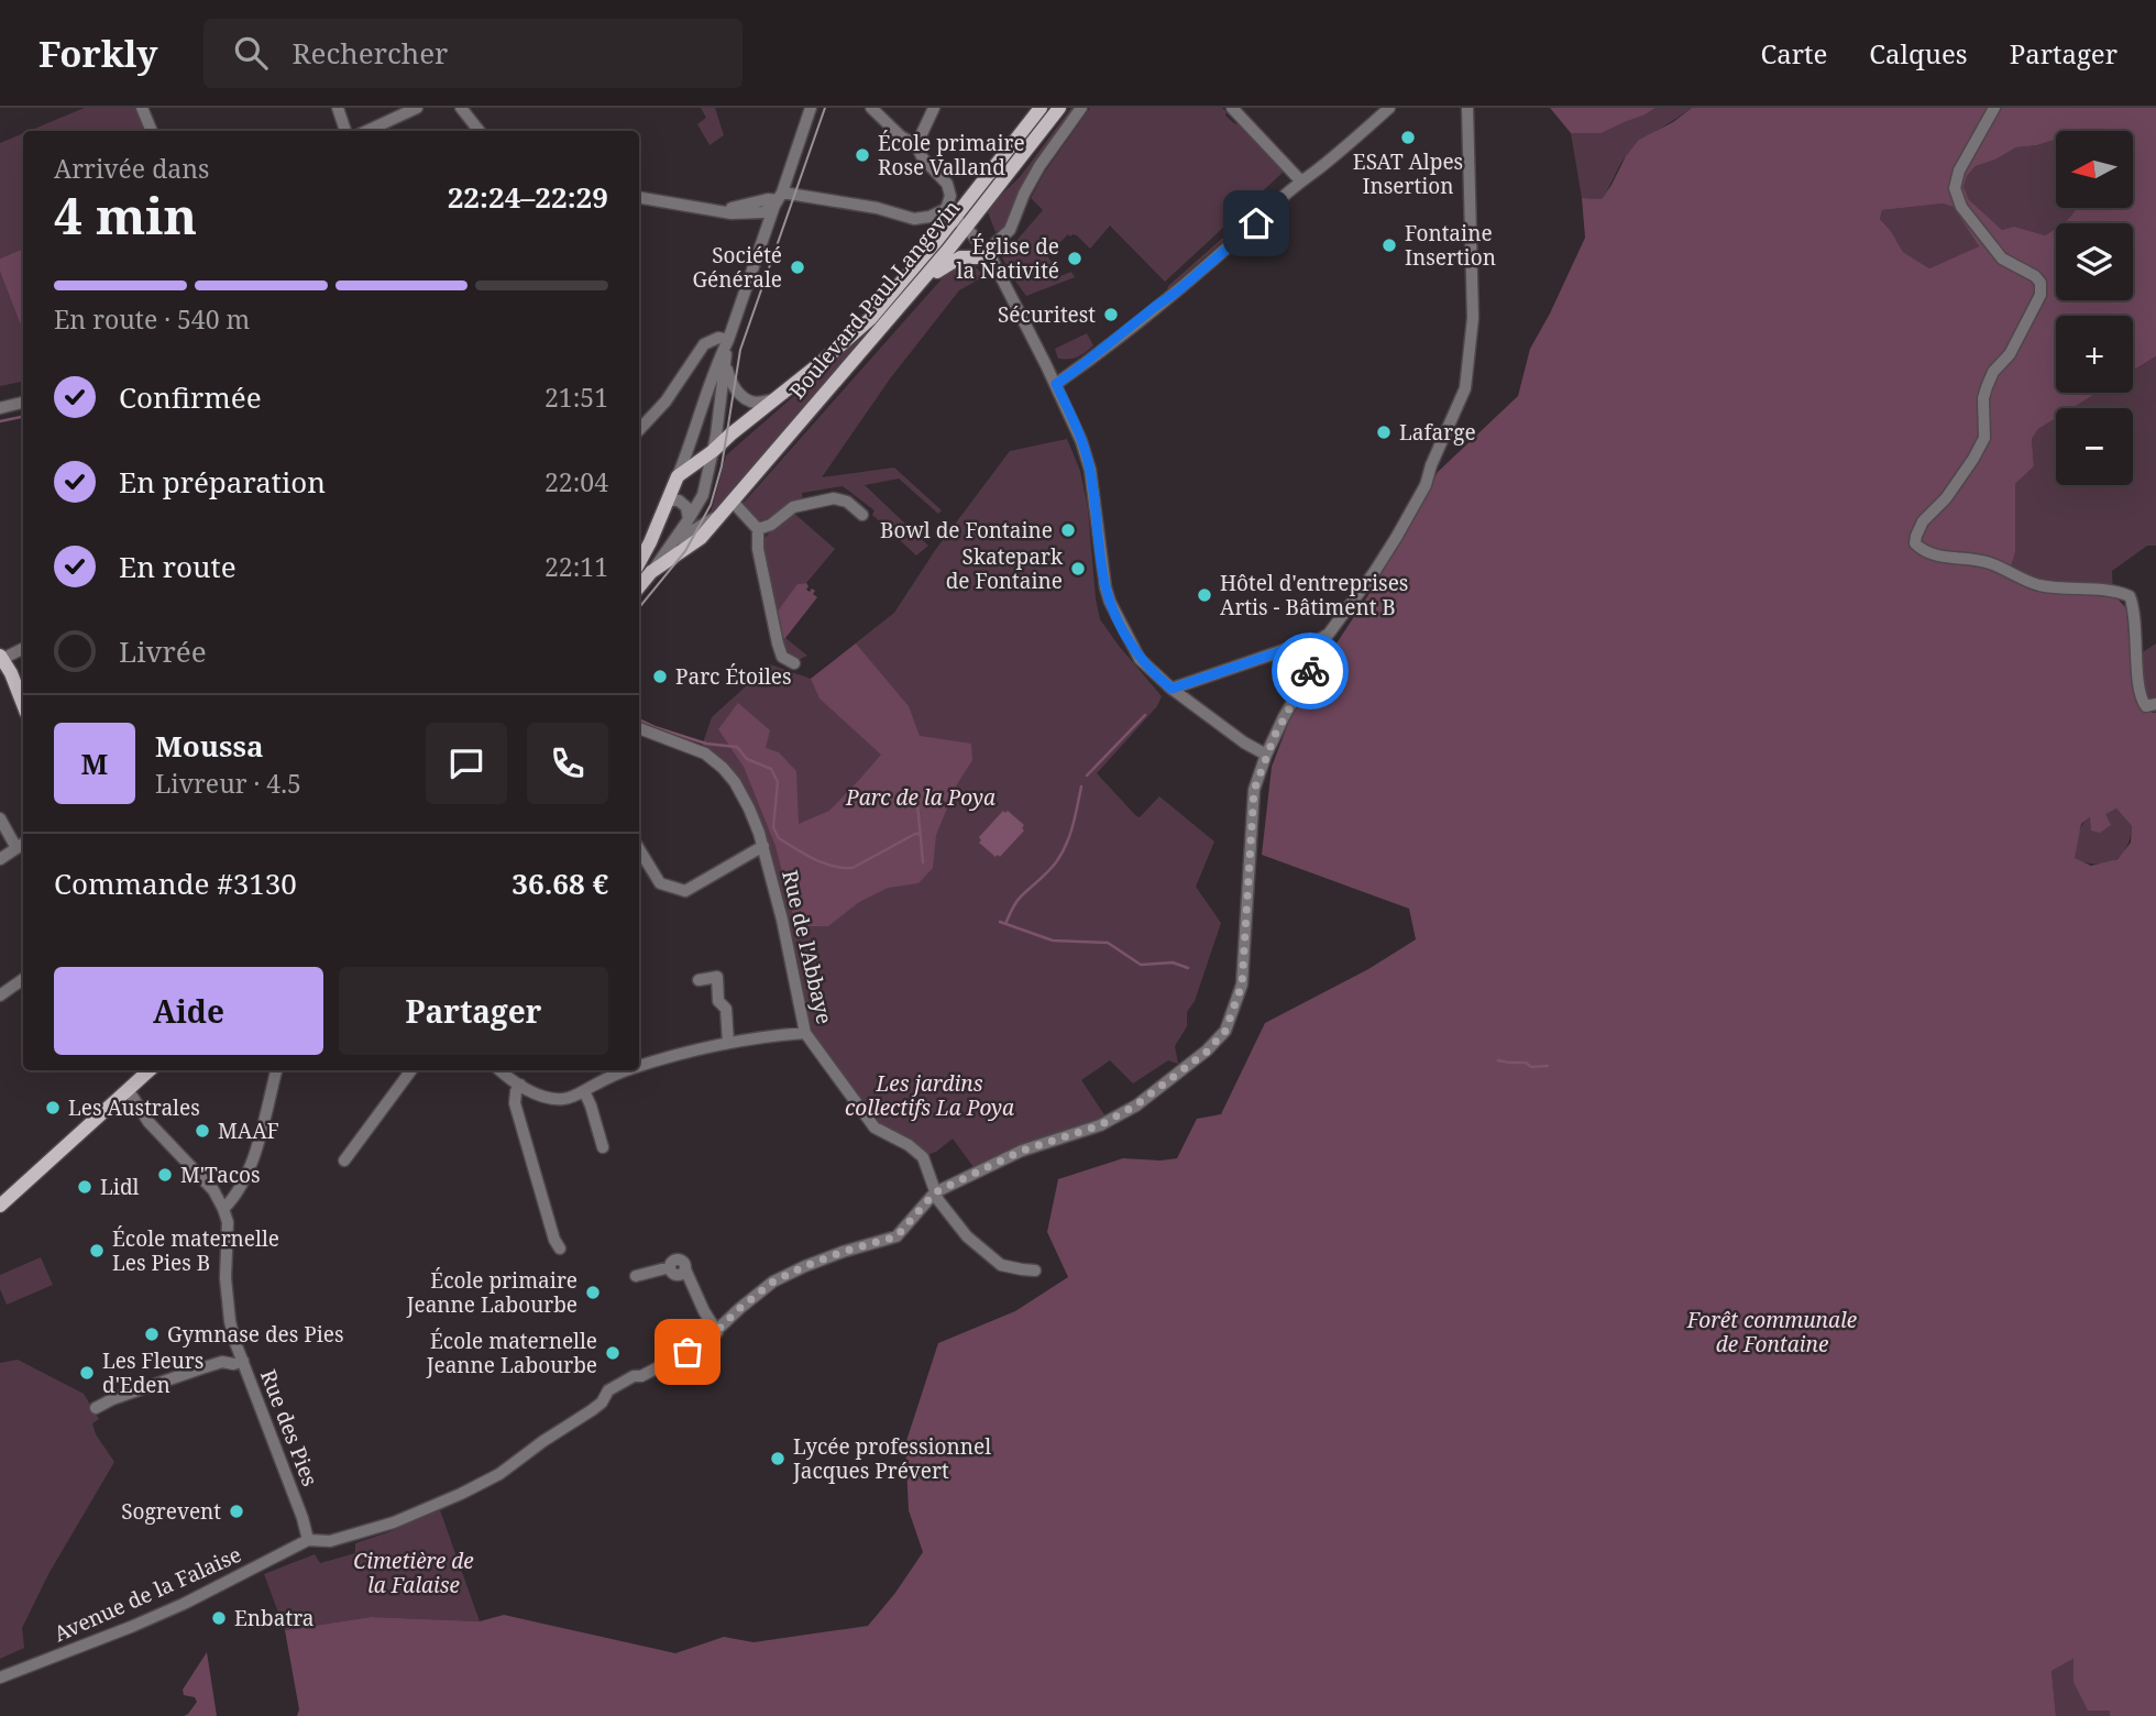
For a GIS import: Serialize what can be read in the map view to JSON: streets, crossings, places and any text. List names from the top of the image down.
{
  "streets": {
    "main road": ["Boulevard Paul Langevin"],
    "street": ["Rue de l'Abbaye", "Rue des Pies", "Avenue de la Falaise"]
  },
  "crossings": [
    ["Rue des Pies", "Avenue de la Falaise"]
  ],
  "parks": [
    "Parc de la Poya",
    "Les jardins collectifs La Poya",
    "Forêt communale de Fontaine",
    "Cimetière de la Falaise"
  ],
  "places": [
    "ESAT Alpes Insertion",
    "École primaire Rose Valland",
    "Fontaine Insertion",
    "Église de la Nativité",
    "Société Générale",
    "Sécuritest",
    "Lafarge",
    "Bowl de Fontaine",
    "Skatepark de Fontaine",
    "Hôtel d'entreprises Artis - Bâtiment B",
    "Parc Étoiles",
    "Les Australes",
    "MAAF",
    "M'Tacos",
    "Lidl",
    "École maternelle Les Pies B",
    "École primaire Jeanne Labourbe",
    "Gymnase des Pies",
    "École maternelle Jeanne Labourbe",
    "Les Fleurs d'Eden",
    "Lycée professionnel Jacques Prévert",
    "Sogrevent",
    "Enbatra"
  ],
  "north": "left",
  "page": {
    "header": "Forkly",
    "search": "Rechercher",
    "nav": ["Carte", "Calques", "Partager"],
    "map_buttons": ["+", "−"],
    "heading": ["4 min", "Arrivée dans", "22:24–22:29"],
    "panel": [
      "Moussa",
      "Livreur · 4.5",
      "Commande #3130",
      "36.68 €"
    ],
    "bar": "En route · 540 m",
    "list": [
      ["Confirmée", "21:51"],
      ["En préparation", "22:04"],
      ["En route", "22:11"],
      "Livrée"
    ],
    "round": "M",
    "buttons": ["Aide", "Partager"]
  }
}
